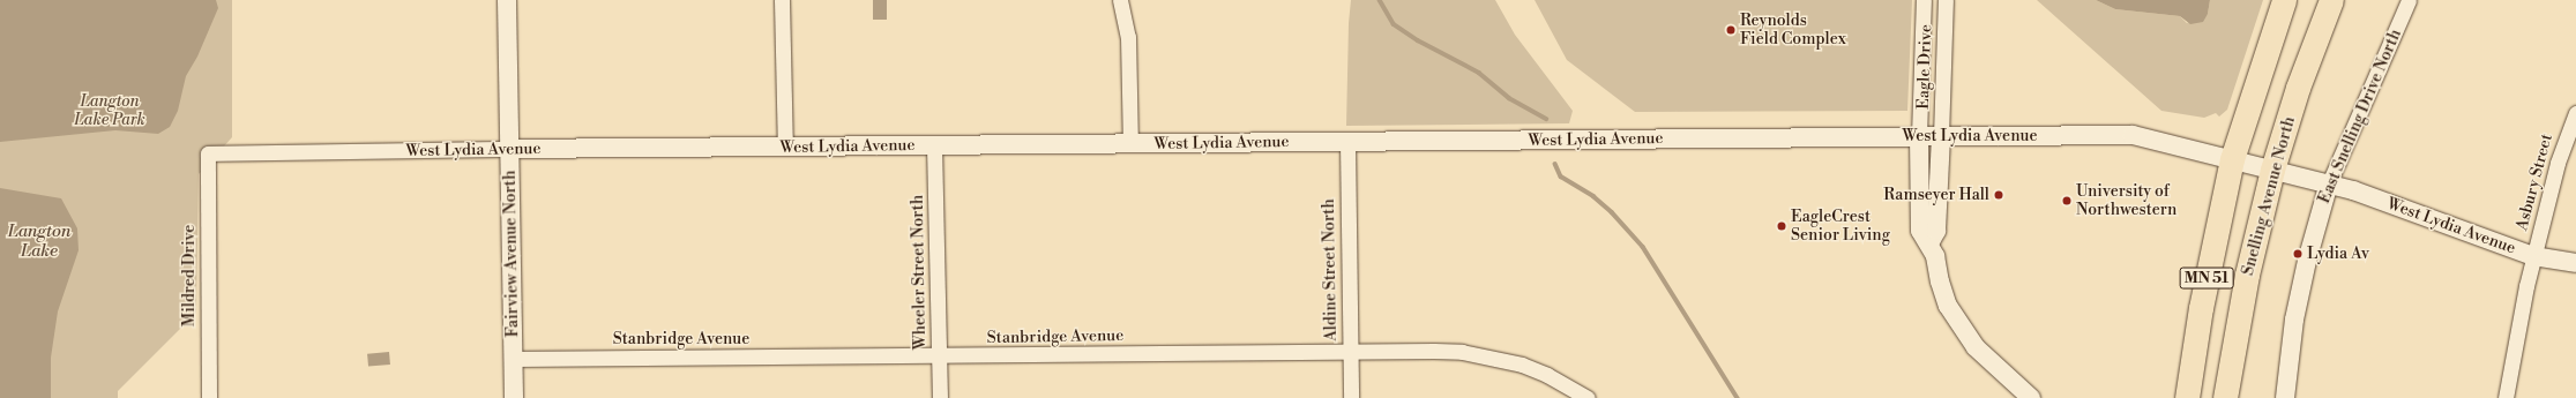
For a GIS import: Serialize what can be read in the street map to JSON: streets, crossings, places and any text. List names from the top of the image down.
{
  "streets": {
    "highway": ["Snelling Avenue North", "MN 51"],
    "street": [
      "Eagle Drive",
      "East Snelling Drive North",
      "West Lydia Avenue",
      "Asbury Street",
      "Fairview Avenue North",
      "Aldine Street North",
      "Wheeler Street North",
      "Mildred Drive",
      "Stanbridge Avenue"
    ]
  },
  "crossings": [
    ["Eagle Drive", "West Lydia Avenue"],
    ["East Snelling Drive North", "West Lydia Avenue"],
    ["West Lydia Avenue", "Asbury Street"],
    ["West Lydia Avenue", "Snelling Avenue North"],
    ["West Lydia Avenue", "Fairview Avenue North"],
    ["West Lydia Avenue", "Aldine Street North"],
    ["West Lydia Avenue", "Wheeler Street North"],
    ["West Lydia Avenue", "Mildred Drive"],
    ["West Lydia Avenue", "MN 51"],
    ["Fairview Avenue North", "Stanbridge Avenue"],
    ["Aldine Street North", "Stanbridge Avenue"],
    ["Wheeler Street North", "Stanbridge Avenue"]
  ],
  "water": ["Langton Lake"],
  "parks": ["Langton Lake Park"],
  "places": [
    "Reynolds Field Complex",
    "Ramseyer Hall",
    "University of Northwestern",
    "EagleCrest Senior Living",
    "Lydia Av"
  ]
}
